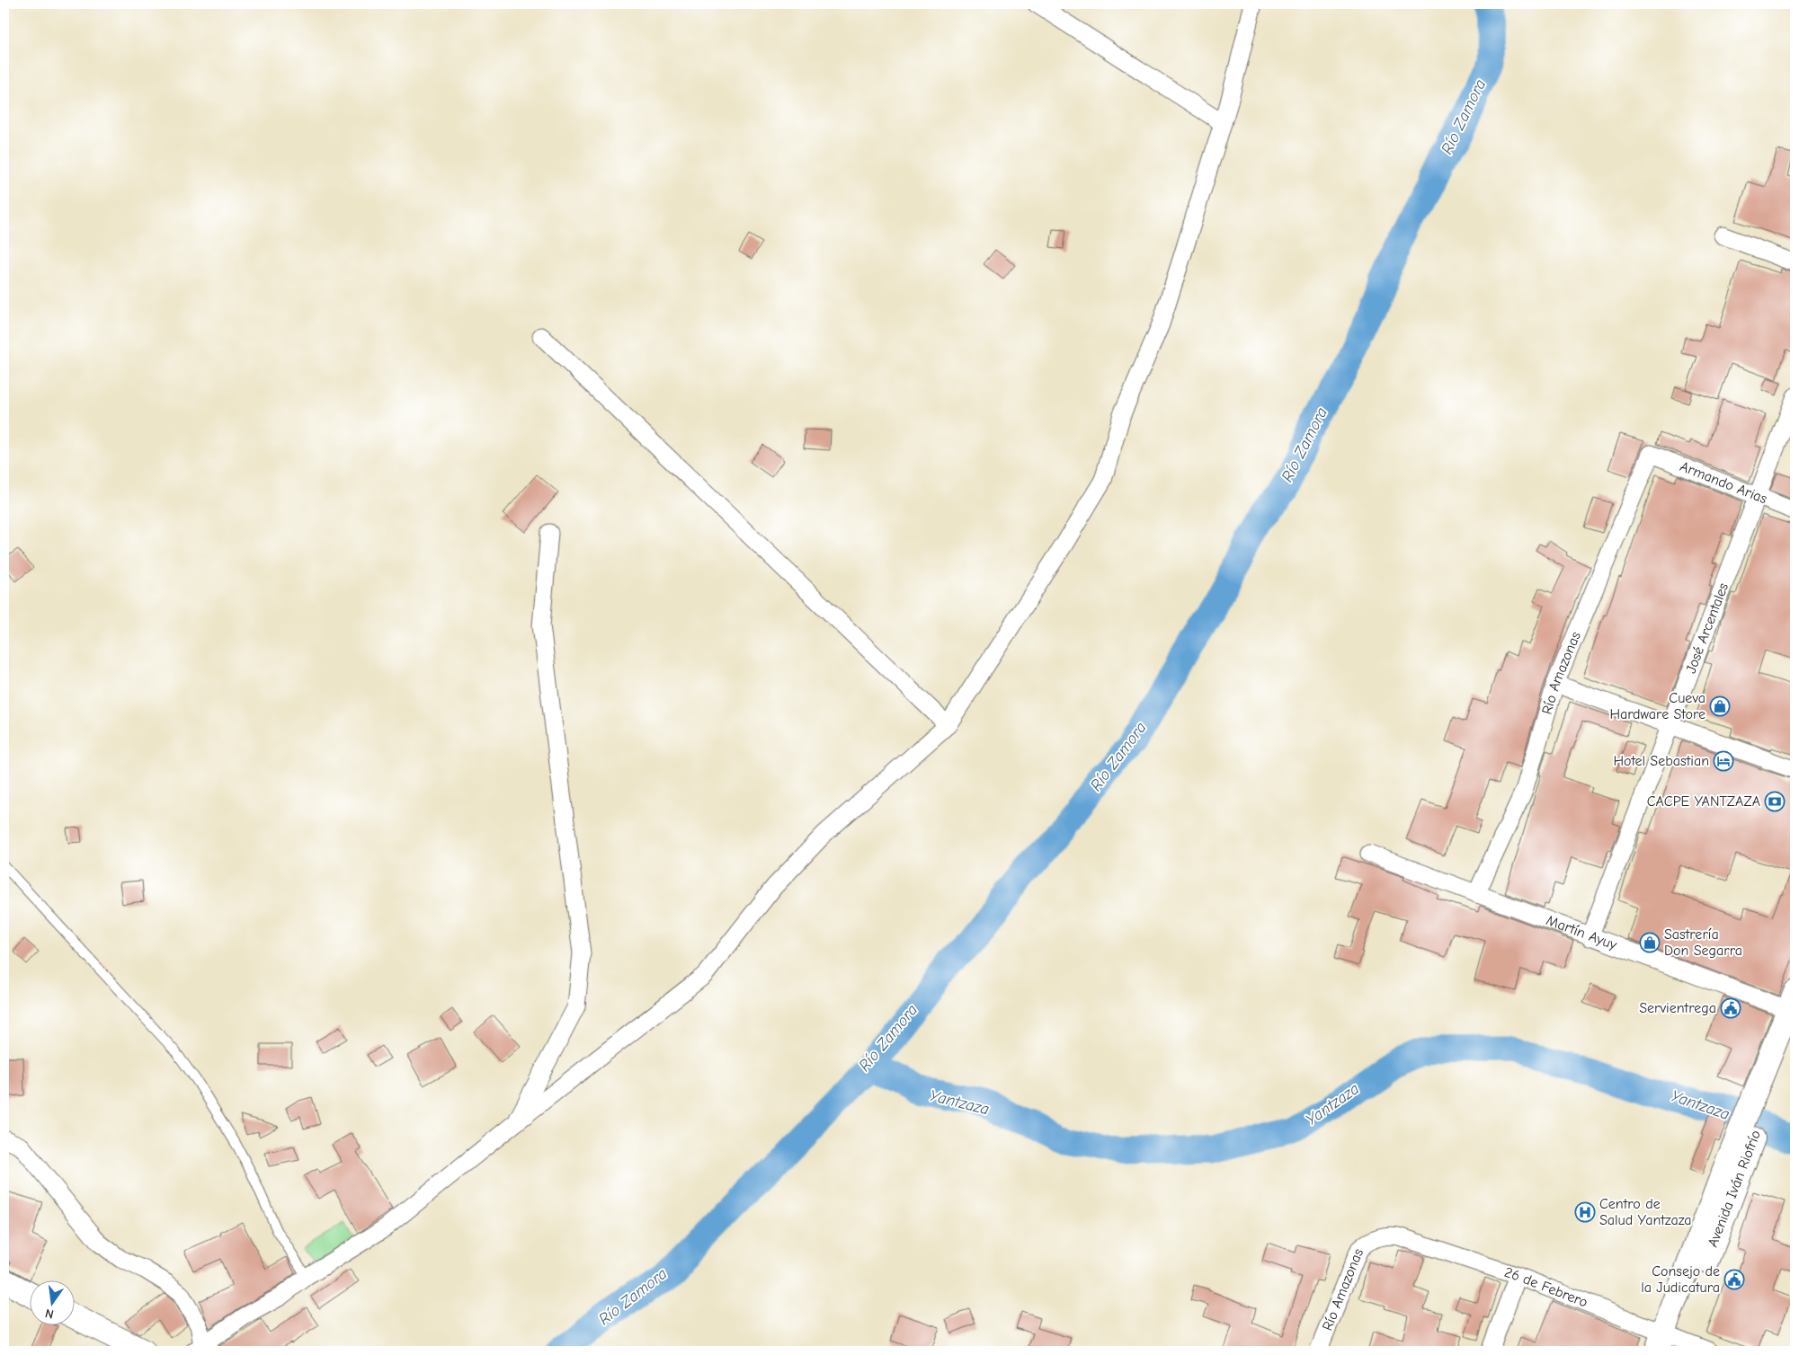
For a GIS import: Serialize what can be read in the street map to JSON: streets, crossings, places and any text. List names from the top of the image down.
{
  "streets": {
    "main road": ["Avenida Iván Riofrío"],
    "street": [
      "Armando Arias",
      "José Arcentales",
      "Río Amazonas",
      "Martín Ayuy",
      "26 de Febrero"
    ]
  },
  "crossings": [
    ["Armando Arias", "José Arcentales"],
    ["Armando Arias", "Río Amazonas"],
    ["José Arcentales", "Martín Ayuy"],
    ["Río Amazonas", "Martín Ayuy"],
    ["Río Amazonas", "26 de Febrero"],
    ["Martín Ayuy", "Avenida Iván Riofrío"],
    ["Avenida Iván Riofrío", "26 de Febrero"]
  ],
  "water": ["Río Zamora", "Yantzaza"],
  "places": {
    "shop": ["Cueva Hardware Store", "Sastrería Don Segarra"],
    "hotel": ["Hotel Sebastian"],
    "bank": ["CACPE YANTZAZA"],
    "public building": ["Servientrega", "Consejo de la Judicatura"],
    "hospital": ["Centro de Salud Yantzaza"]
  },
  "north": "bottom"
}
